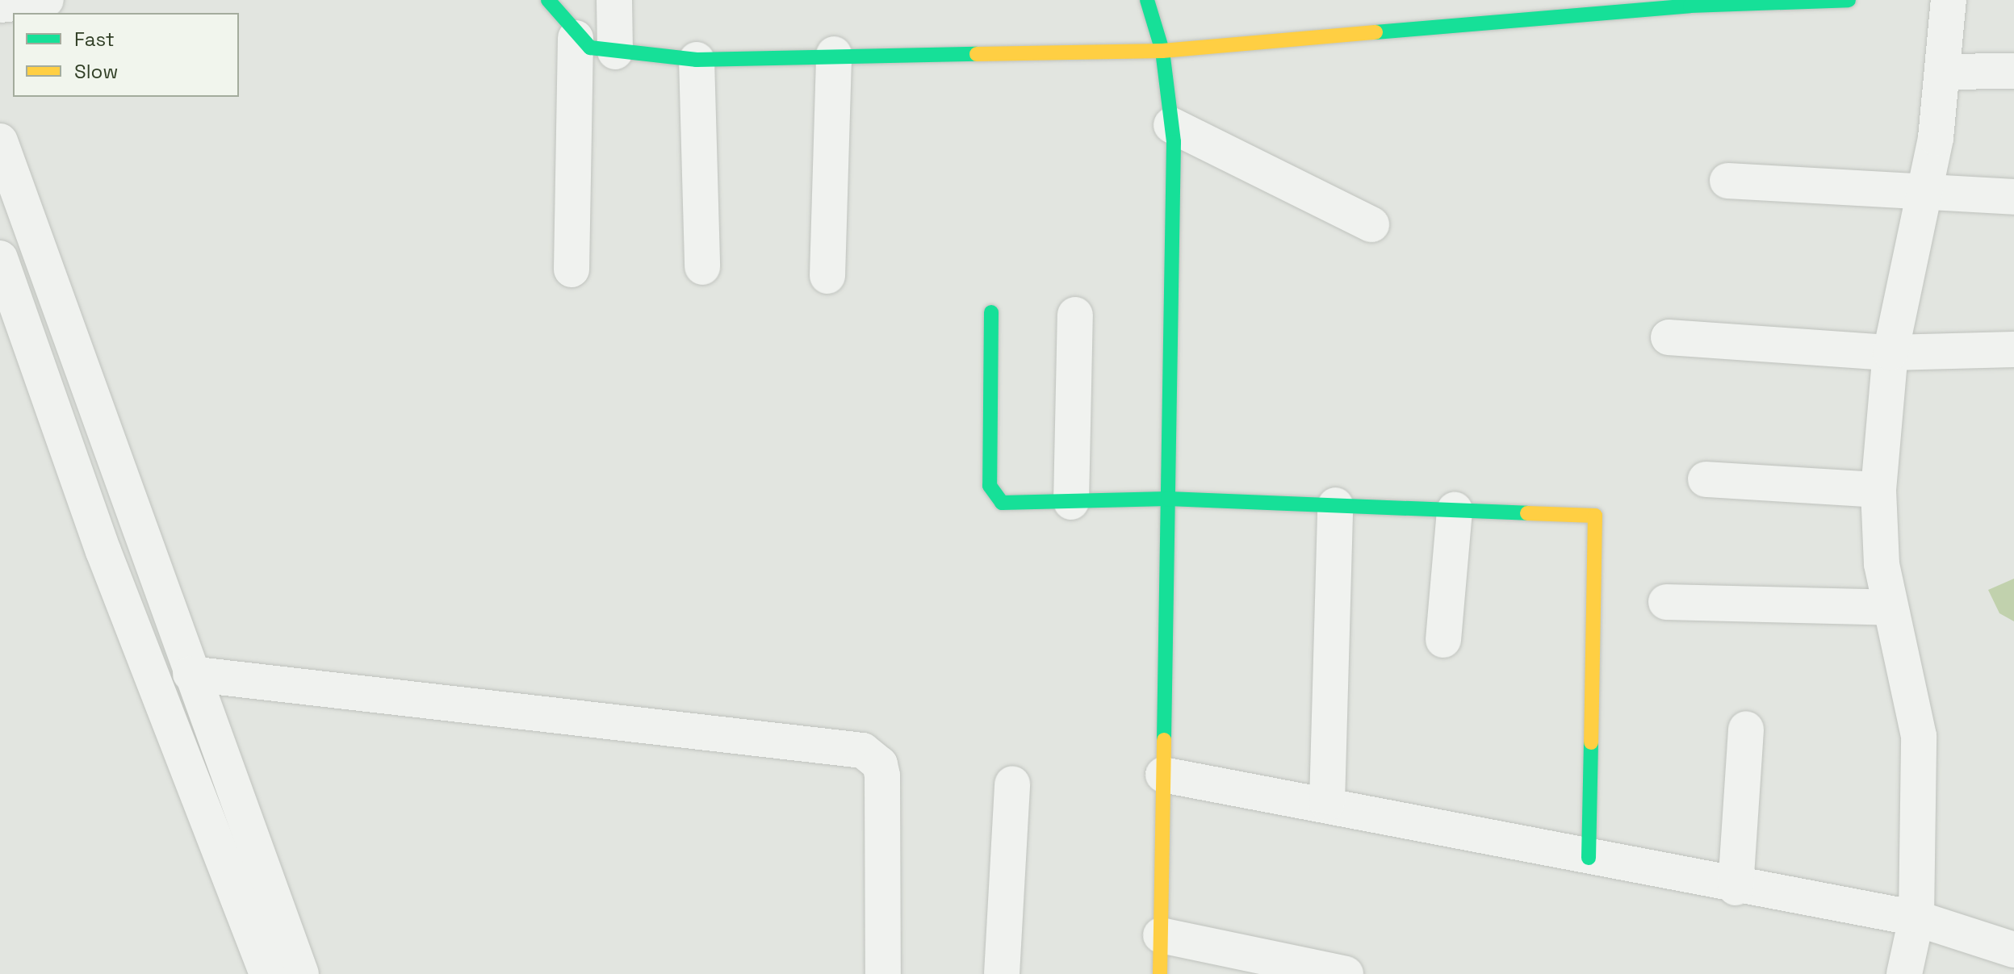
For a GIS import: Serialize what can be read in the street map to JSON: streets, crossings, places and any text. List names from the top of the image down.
{
  "legend": ["Fast", "Slow"]
}
